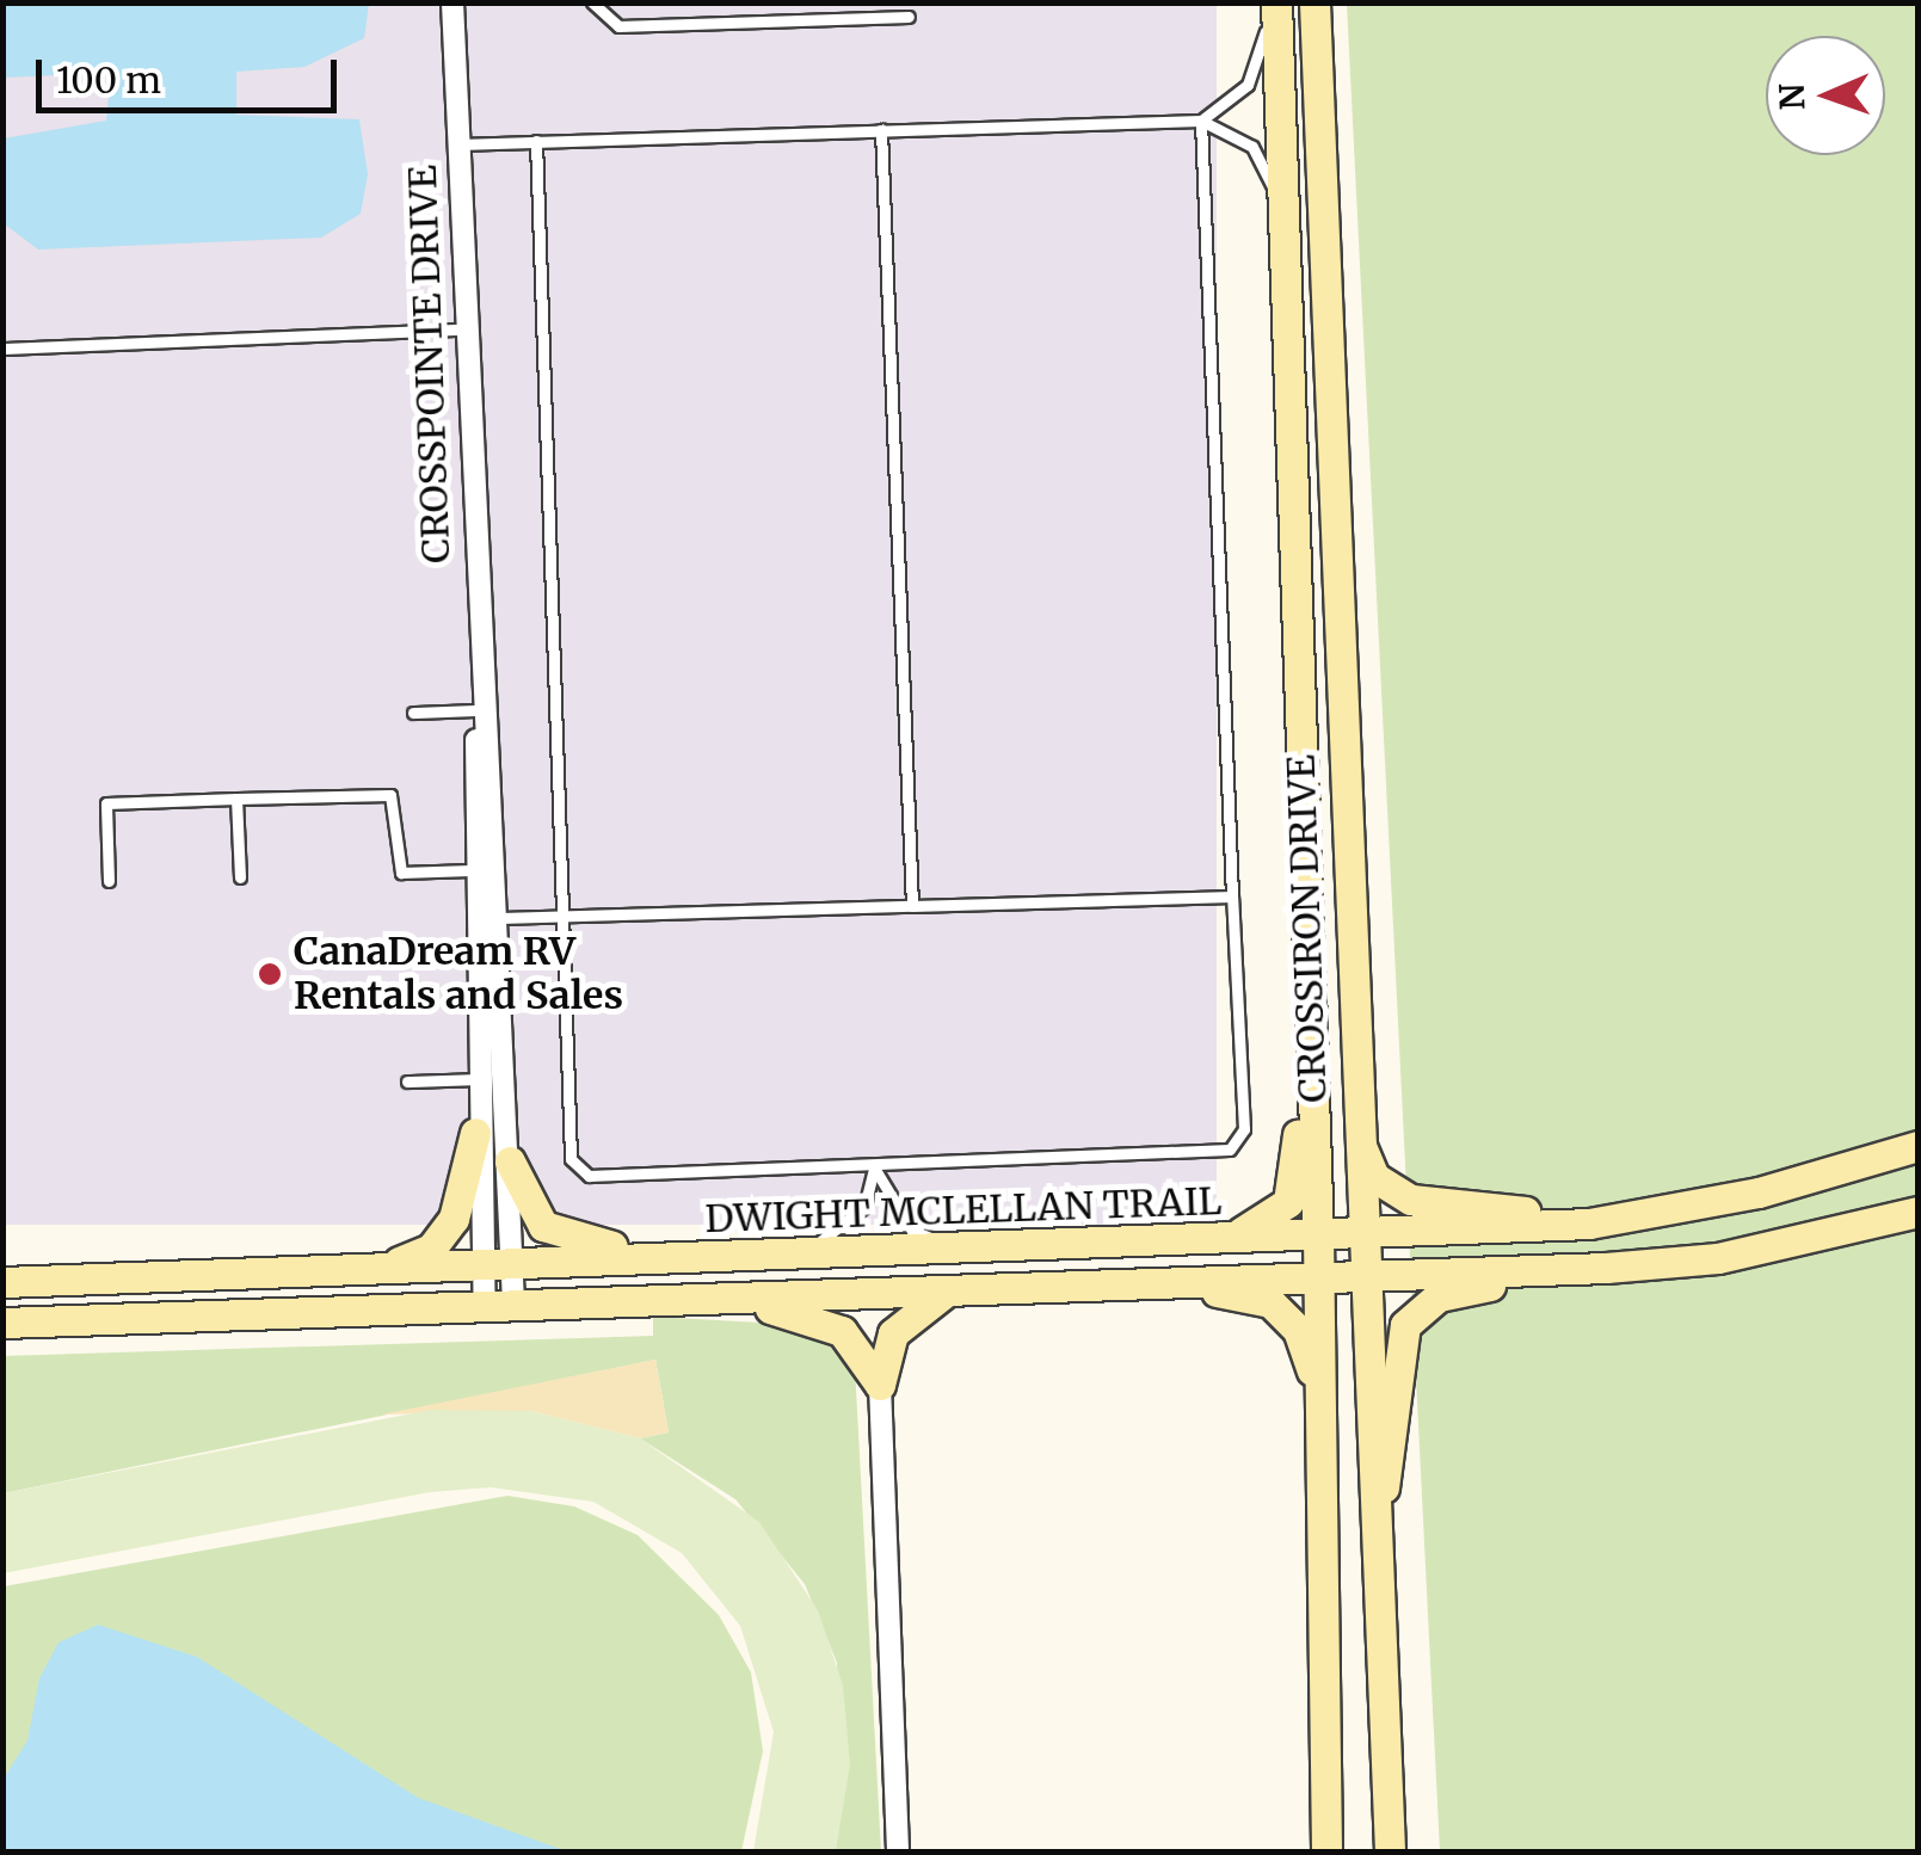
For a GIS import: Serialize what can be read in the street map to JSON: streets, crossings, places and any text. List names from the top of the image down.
{
  "streets": {
    "main road": ["CROSSIRON DRIVE", "DWIGHT MCLELLAN TRAIL"],
    "street": ["CROSSPOINTE DRIVE"]
  },
  "crossings": [
    ["CROSSPOINTE DRIVE", "DWIGHT MCLELLAN TRAIL"],
    ["CROSSIRON DRIVE", "DWIGHT MCLELLAN TRAIL"]
  ],
  "places": ["CanaDream RV Rentals and Sales"],
  "scale_bar": "100 m",
  "north": "left"
}
